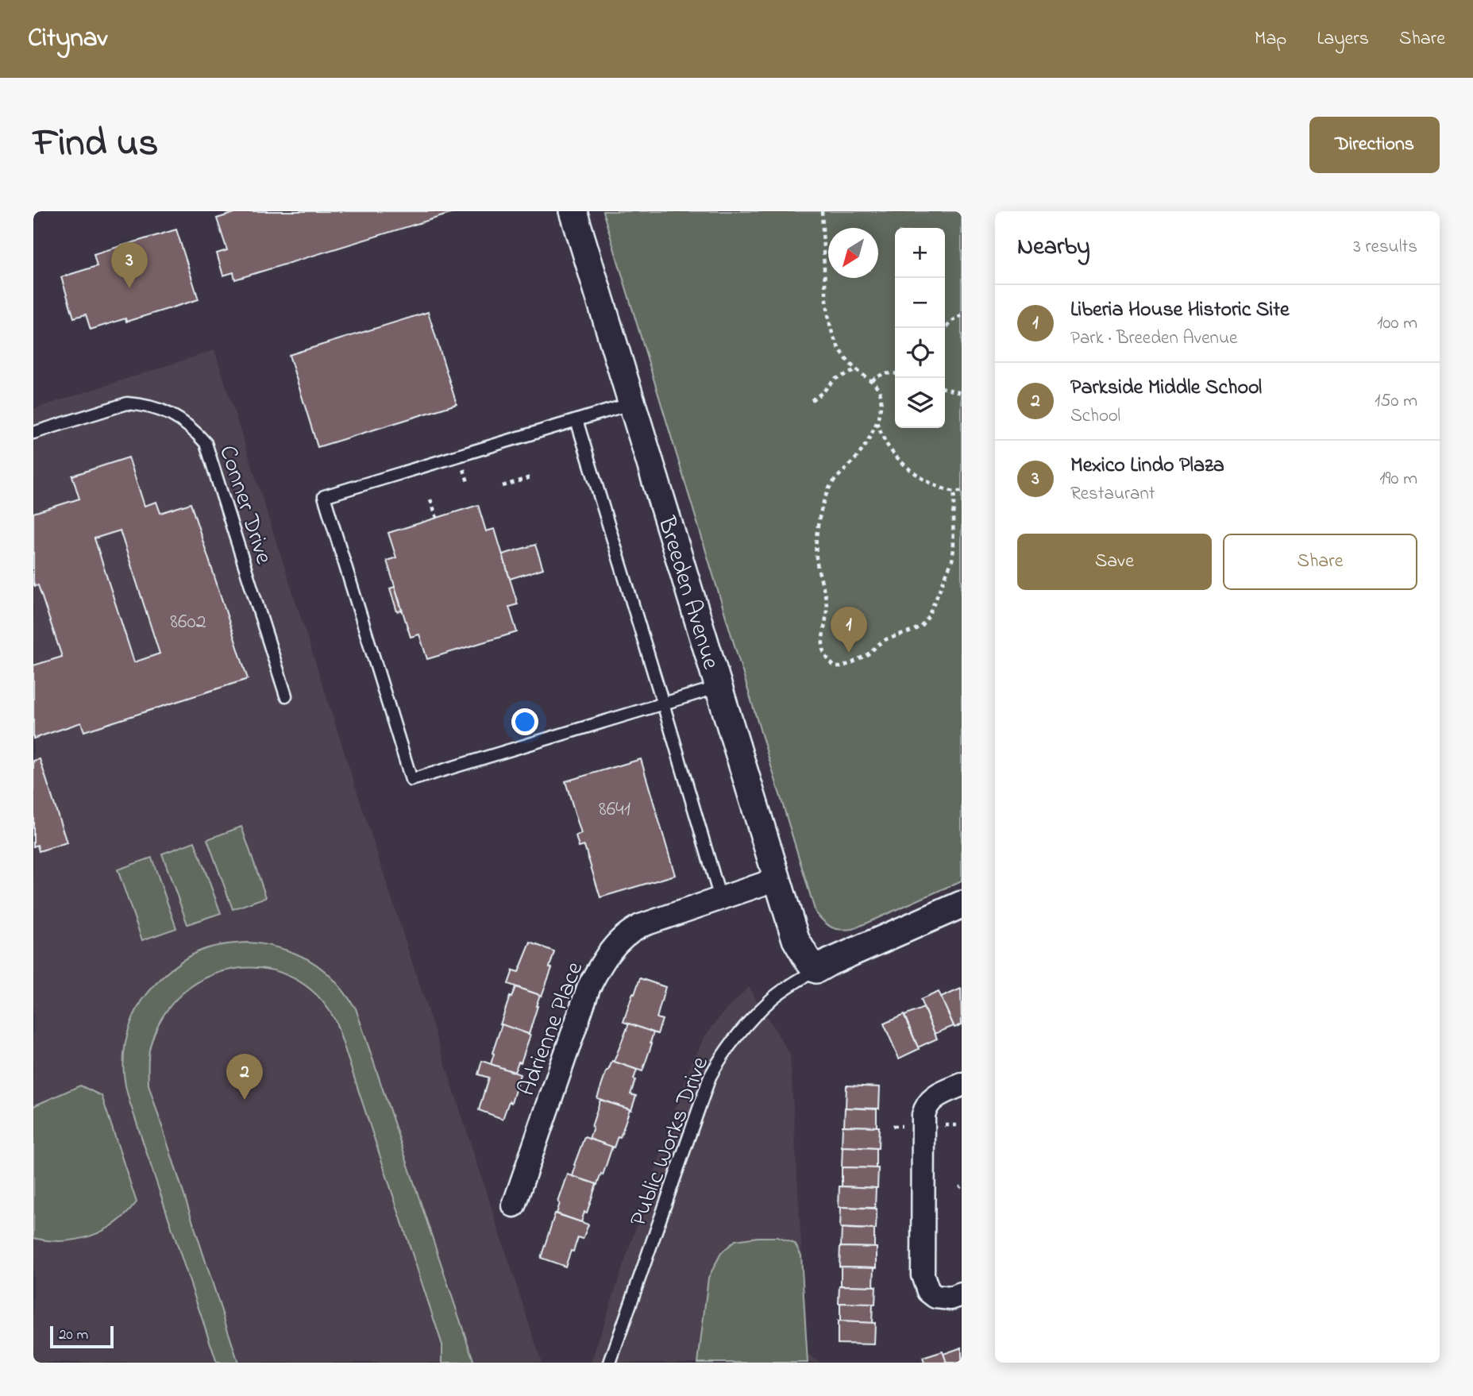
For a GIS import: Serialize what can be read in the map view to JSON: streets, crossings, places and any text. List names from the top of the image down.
{
  "streets": {
    "street": ["Breeden Avenue", "Adrienne Place"],
    "lane": ["Conner Drive", "Public Works Drive"]
  },
  "crossings": [
    ["Breeden Avenue", "Adrienne Place"],
    ["Breeden Avenue", "Public Works Drive"]
  ],
  "house_numbers": ["8602", "8641"],
  "scale_bar": "20 m",
  "north": "bottom left",
  "page": {
    "header": "Citynav",
    "nav": ["Map", "Layers", "Share"],
    "title": "Find us",
    "buttons": [
      "Directions",
      ["Save", "Share"]
    ],
    "heading": ["Nearby", "3 results"],
    "map_buttons": ["+", "−"],
    "pins": ["3", "1", "2"],
    "list": [
      {
        "mark": "1",
        "name": "Liberia House Historic Site",
        "note": "Park · Breeden Avenue",
        "value": "100 m"
      },
      {
        "mark": "2",
        "name": "Parkside Middle School",
        "note": "School",
        "value": "150 m"
      },
      {
        "mark": "3",
        "name": "Mexico Lindo Plaza",
        "note": "Restaurant",
        "value": "190 m"
      }
    ],
    "scale": "20 m"
  }
}
